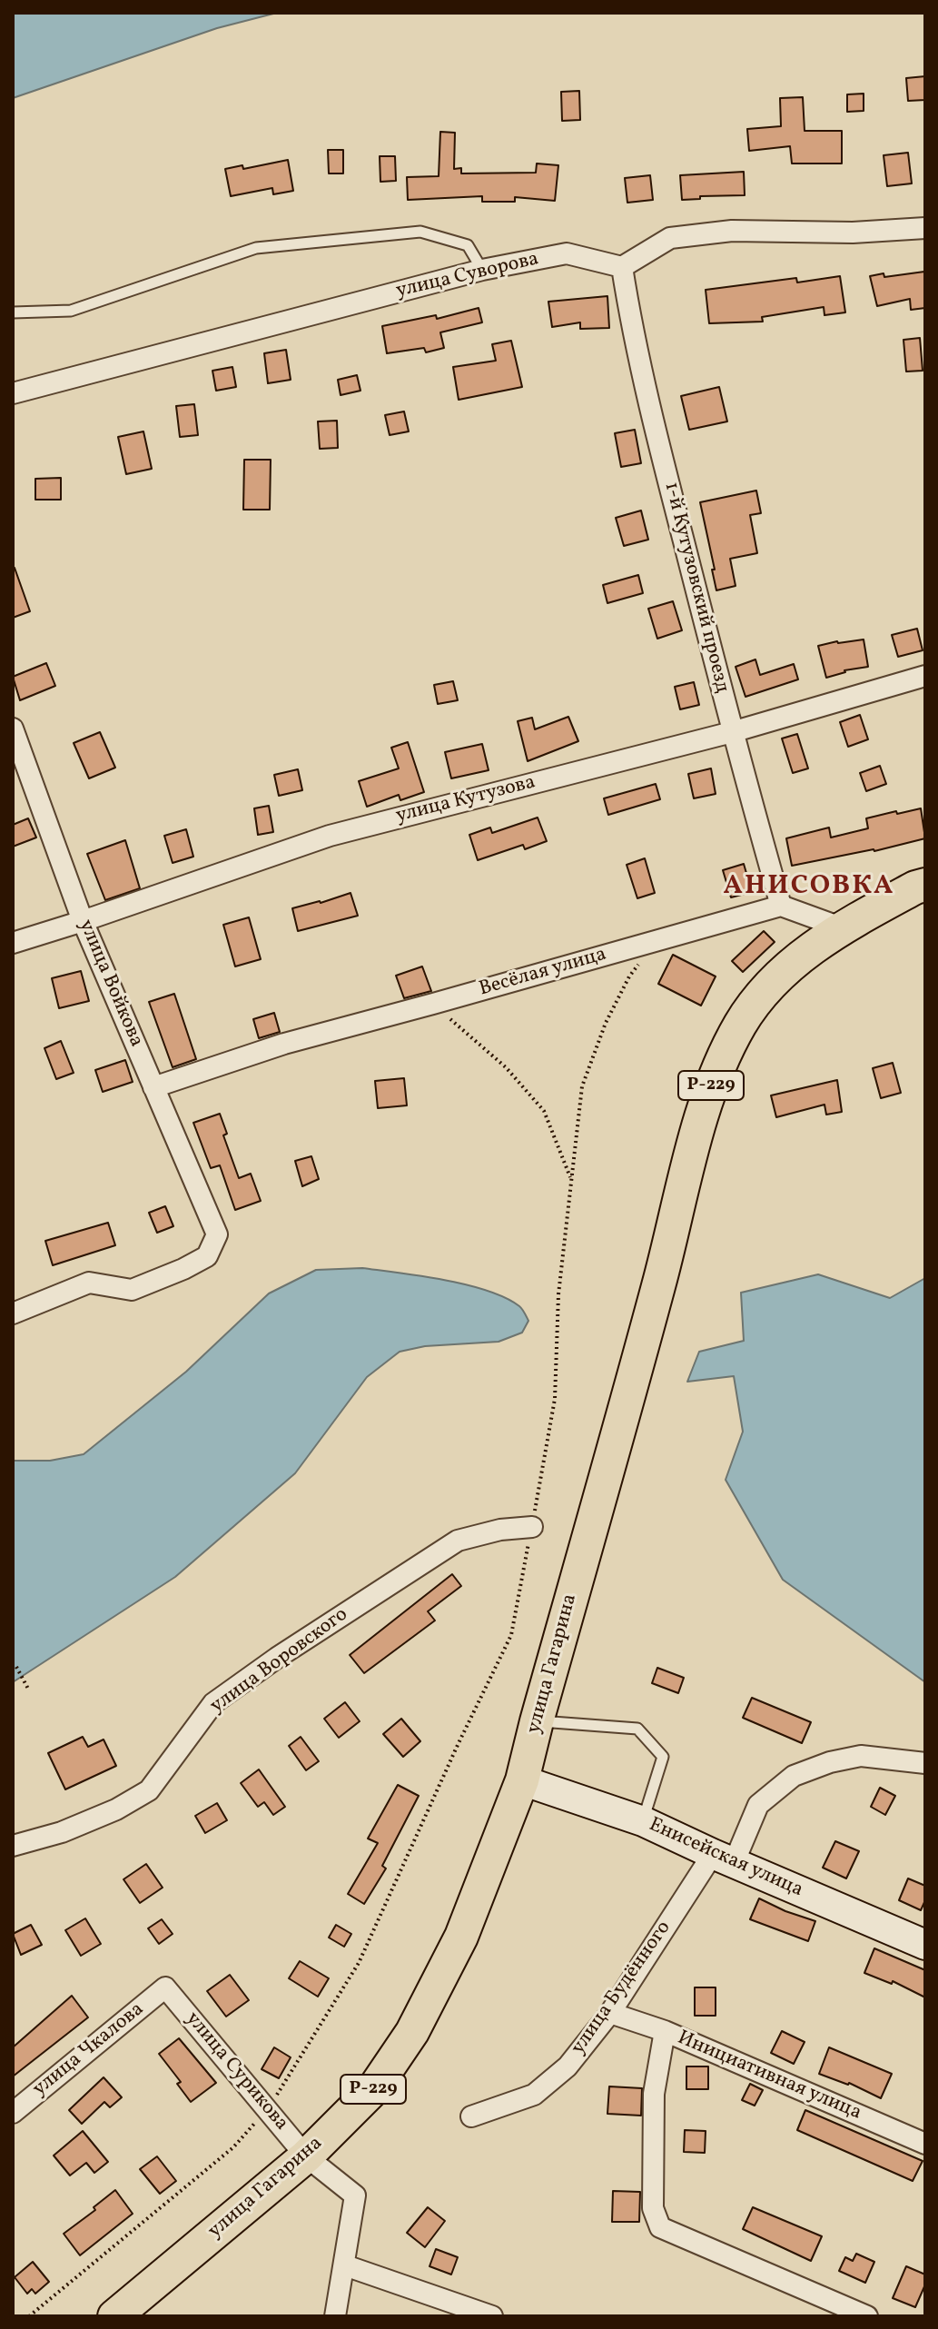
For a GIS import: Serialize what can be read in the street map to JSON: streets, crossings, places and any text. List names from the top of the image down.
{
  "streets": {
    "main road": ["Р-229", "улица Гагарина"],
    "street": [
      "улица Суворова",
      "1-й Кутузовский проезд",
      "улица Кутузова",
      "Весёлая улица",
      "улица Войкова",
      "улица Воровского",
      "Енисейская улица",
      "улица Будённого",
      "улица Чкалова",
      "улица Сурикова",
      "Инициативная улица"
    ]
  },
  "crossings": [
    ["улица Суворова", "1-й Кутузовский проезд"],
    ["1-й Кутузовский проезд", "улица Кутузова"],
    ["1-й Кутузовский проезд", "Весёлая улица"],
    ["улица Кутузова", "улица Войкова"],
    ["Весёлая улица", "улица Войкова"],
    ["Р-229", "улица Гагарина"],
    ["улица Гагарина", "Енисейская улица"],
    ["улица Гагарина", "улица Сурикова"],
    ["Енисейская улица", "улица Будённого"],
    ["улица Будённого", "Инициативная улица"],
    ["улица Чкалова", "улица Сурикова"]
  ],
  "districts": ["АНИСОВКА"]
}
